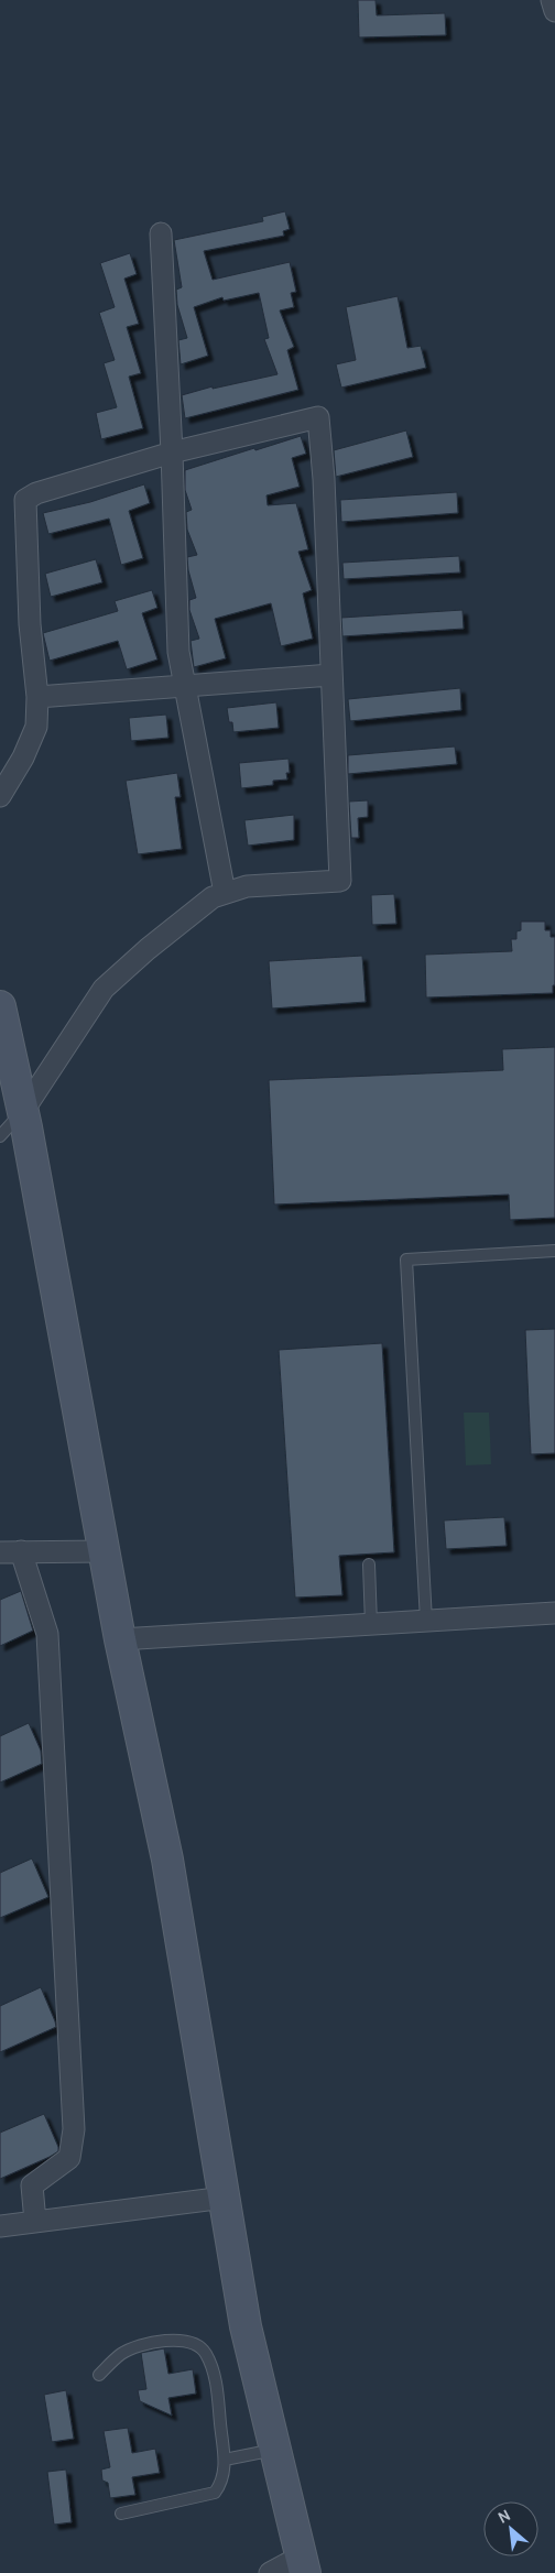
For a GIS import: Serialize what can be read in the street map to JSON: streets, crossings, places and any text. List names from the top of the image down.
{
  "north": "top left"
}
